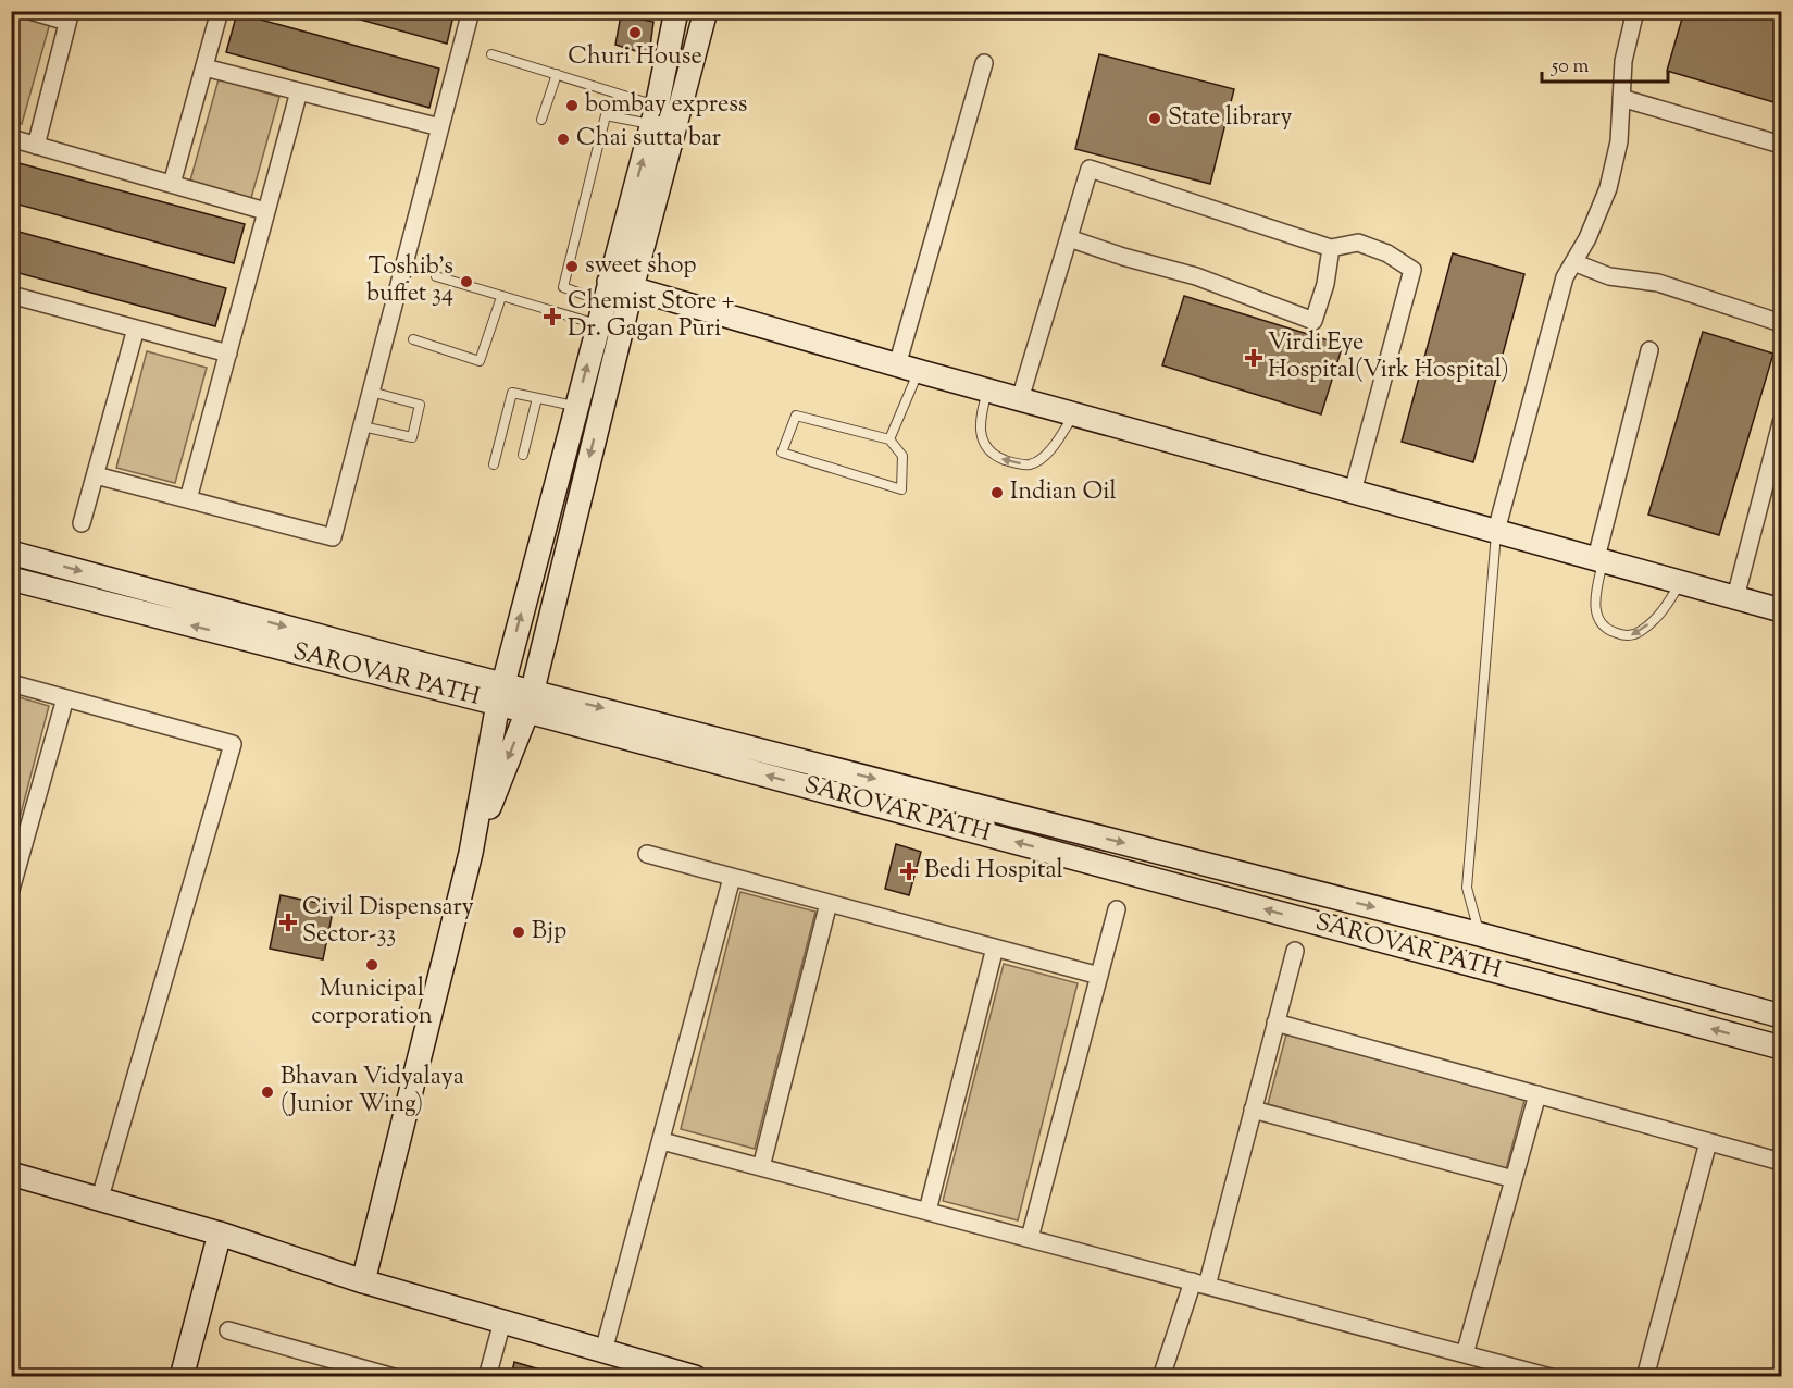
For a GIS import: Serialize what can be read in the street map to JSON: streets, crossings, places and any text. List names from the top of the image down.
{
  "streets": {
    "street": ["SAROVAR PATH"]
  },
  "places": {
    "other": [
      "Churi House",
      "bombay express",
      "State library",
      "Chai sutta bar",
      "sweet shop",
      "Toshib's buffet 34",
      "Indian Oil",
      "Bjp",
      "Municipal corporation",
      "Bhavan Vidyalaya (Junior Wing)"
    ],
    "health": [
      "Chemist Store + Dr. Gagan Puri",
      "Virdi Eye Hospital(Virk Hospital)",
      "Bedi Hospital",
      "Civil Dispensary Sector-33"
    ]
  },
  "scale_bar": "50 m"
}
